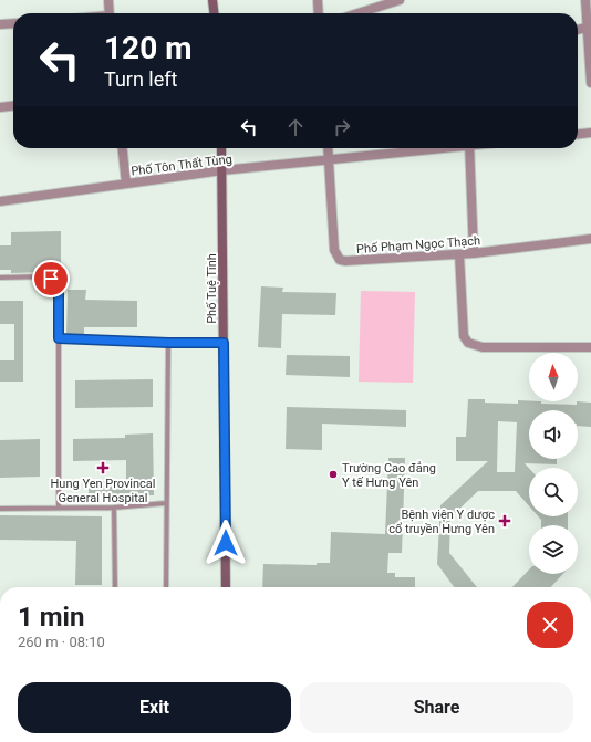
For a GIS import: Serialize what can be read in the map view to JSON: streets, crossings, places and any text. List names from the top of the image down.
{
  "streets": {
    "street": ["Phố Tôn Thất Tùng", "Phố Phạm Ngọc Thạch", "Phố Tuệ Tĩnh"]
  },
  "crossings": [
    ["Phố Tôn Thất Tùng", "Phố Phạm Ngọc Thạch"],
    ["Phố Tôn Thất Tùng", "Phố Tuệ Tĩnh"]
  ],
  "places": {
    "health": ["Hung Yen Provincal General Hospital", "Bệnh viện Y dược cổ truyền Hưng Yên"],
    "other": ["Trường Cao đẳng Y tế Hưng Yên"]
  },
  "north": "top",
  "page": {
    "turn": ["120 m", "Turn left"],
    "heading": ["1 min", "260 m · 08:10"],
    "buttons": ["Exit", "Share"]
  }
}
